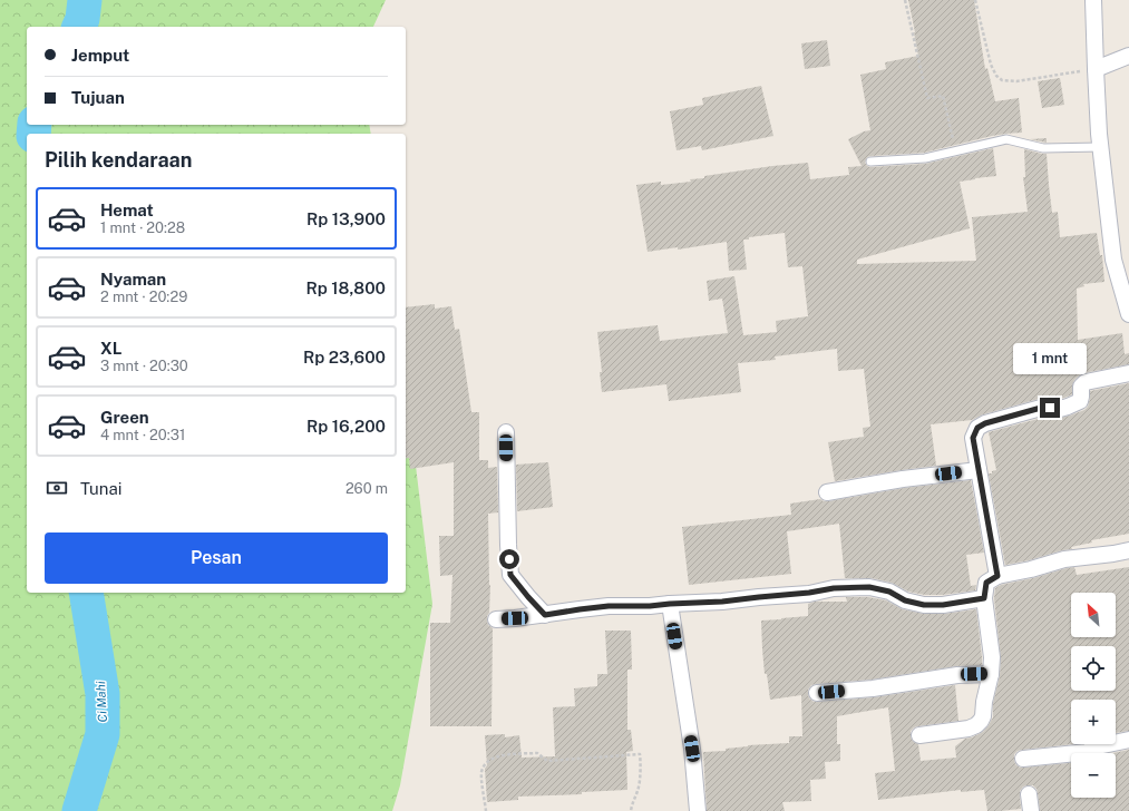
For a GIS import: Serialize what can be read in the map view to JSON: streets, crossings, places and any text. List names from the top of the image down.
{
  "water": ["Ci Mahi"],
  "north": "top left",
  "page": {
    "banner": ["Jemput", "Tujuan"],
    "heading": "Pilih kendaraan",
    "list": [
      {
        "name": "Hemat",
        "note": "1 mnt · 20:28",
        "value": "Rp 13,900"
      },
      {
        "name": "Nyaman",
        "note": "2 mnt · 20:29",
        "value": "Rp 18,800"
      },
      {
        "name": "XL",
        "note": "3 mnt · 20:30",
        "value": "Rp 23,600"
      },
      {
        "name": "Green",
        "note": "4 mnt · 20:31",
        "value": "Rp 16,200"
      }
    ],
    "bubble": "1 mnt",
    "pay": ["Tunai", "260 m"],
    "buttons": "Pesan",
    "map_buttons": ["+", "−"]
  }
}
